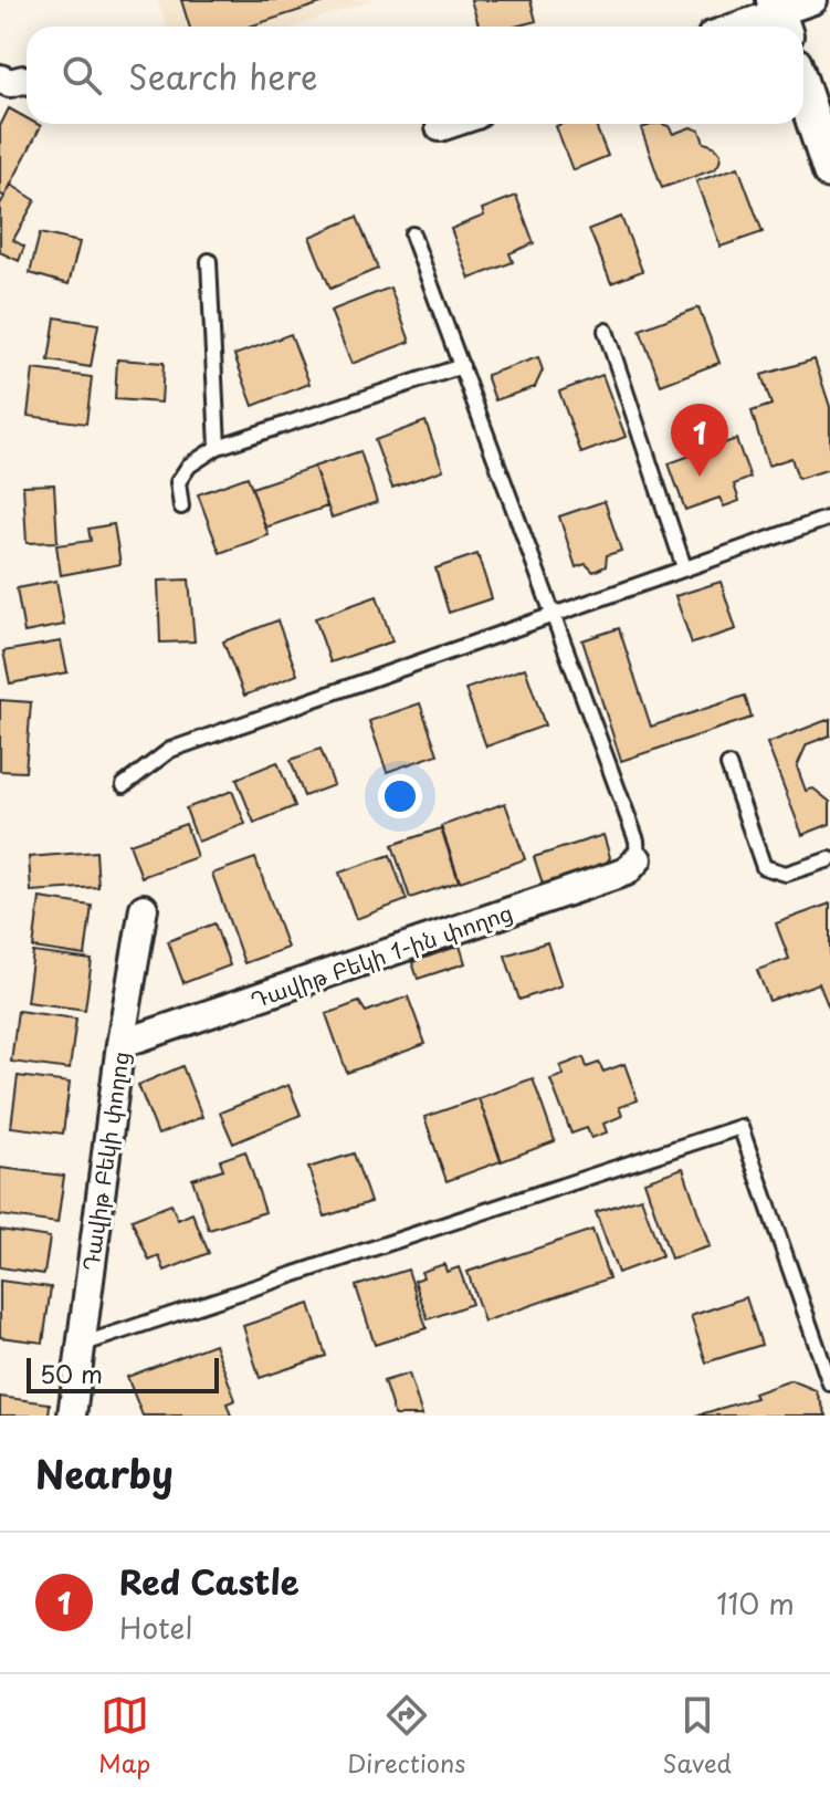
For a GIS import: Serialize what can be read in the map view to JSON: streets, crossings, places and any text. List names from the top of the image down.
{
  "streets": {
    "street": ["Դավիթ Բեկի 1-ին փողոց", "Դավիթ Բեկի փողոց"]
  },
  "crossings": [
    ["Դավիթ Բեկի 1-ին փողոց", "Դավիթ Բեկի փողոց"]
  ],
  "scale_bar": "50 m",
  "page": {
    "search": "Search here",
    "pins": "1",
    "scale": "50 m",
    "heading": "Nearby",
    "list": [
      {
        "mark": "1",
        "name": "Red Castle",
        "note": "Hotel",
        "value": "110 m"
      }
    ],
    "nav": ["Map", "Directions", "Saved"]
  }
}
